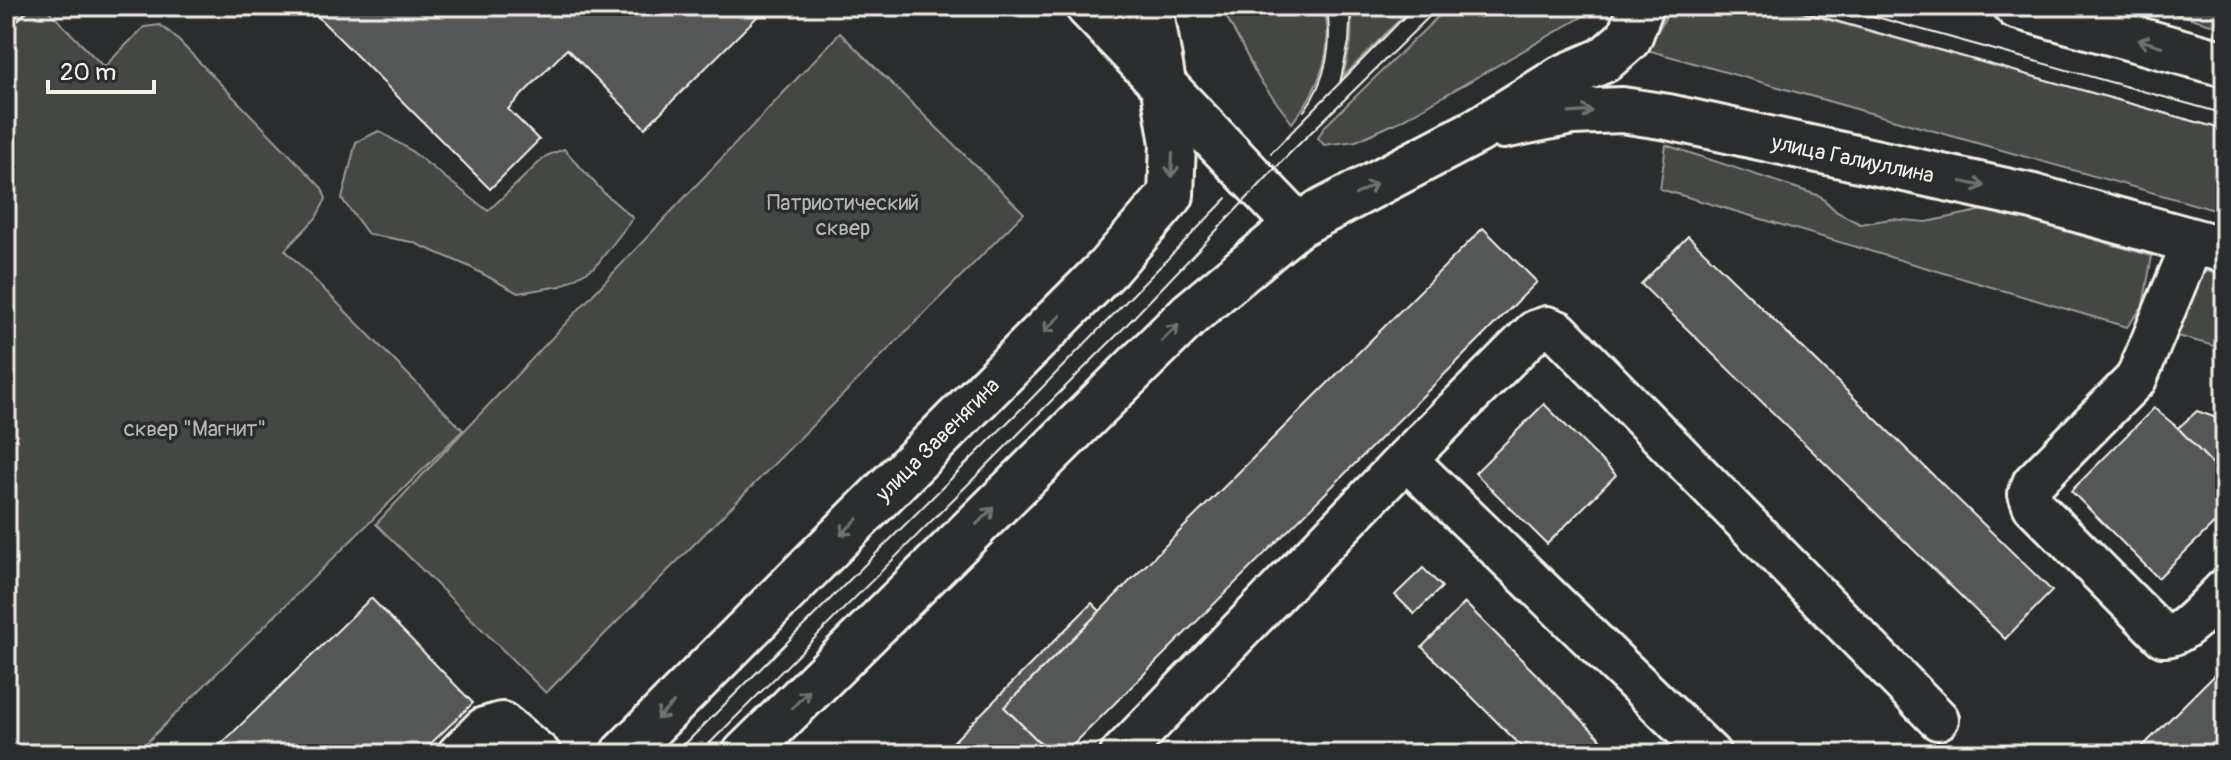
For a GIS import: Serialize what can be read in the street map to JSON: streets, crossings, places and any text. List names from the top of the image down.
{
  "streets": {
    "main road": ["улица Галиуллина", "улица Завенягина"]
  },
  "one_way": ["улица Галиуллина"],
  "parks": ["Патриотический сквер", "сквер \"Магнит\""],
  "scale_bar": "20 m"
}
